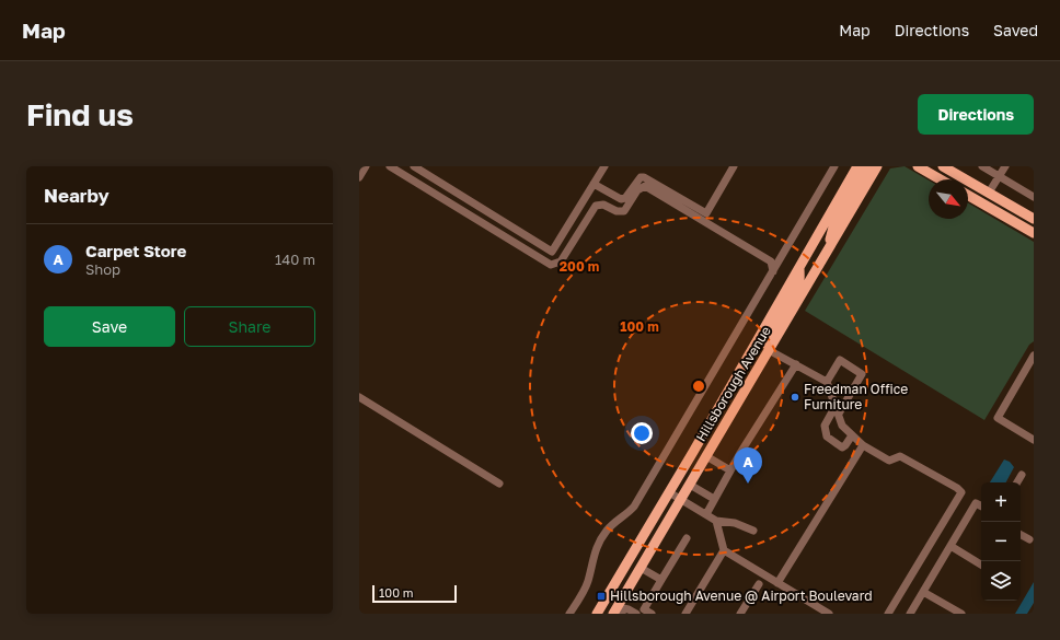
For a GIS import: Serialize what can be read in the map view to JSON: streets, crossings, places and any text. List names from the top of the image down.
{
  "streets": {
    "main road": ["Hillsborough Avenue"]
  },
  "places": {
    "other": ["Freedman Office Furniture"],
    "transit": ["Hillsborough Avenue @ Airport Boulevard"]
  },
  "scale_bar": "100 m",
  "north": "bottom right",
  "page": {
    "header": "Map",
    "nav": ["Map", "Directions", "Saved"],
    "buttons": [
      "Directions",
      ["Save", "Share"]
    ],
    "title": "Find us",
    "heading": "Nearby",
    "list": [
      {
        "mark": "A",
        "name": "Carpet Store",
        "note": "Shop",
        "value": "140 m"
      }
    ],
    "pins": "A",
    "map_buttons": ["+", "−"],
    "scale": "100 m"
  },
  "rings": ["200 m", "100 m"]
}
